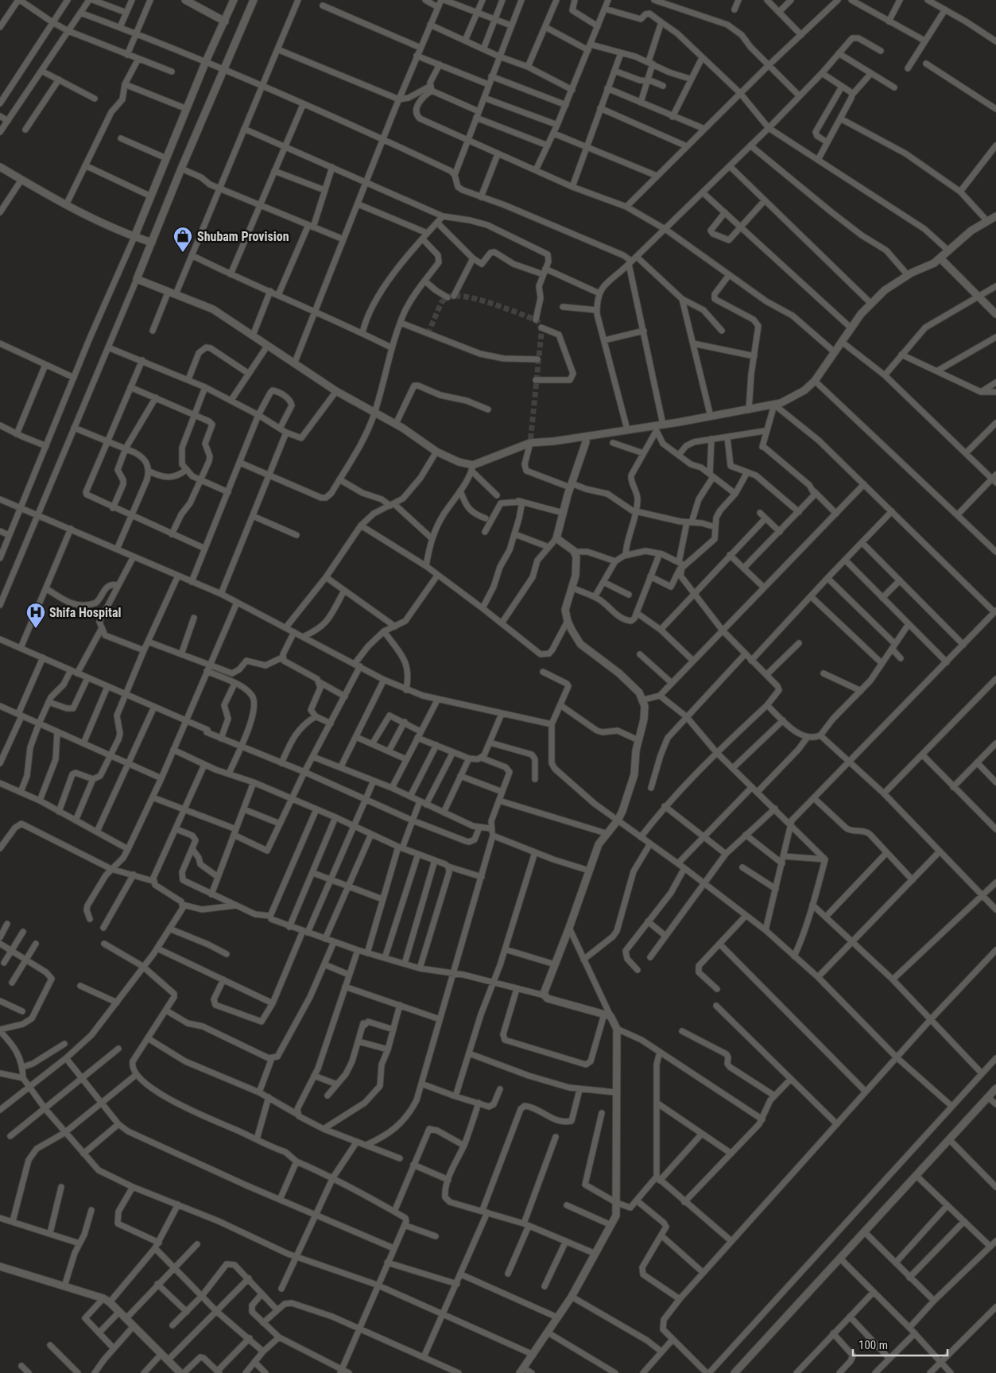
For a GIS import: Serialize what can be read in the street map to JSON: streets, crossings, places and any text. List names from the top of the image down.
{
  "places": {
    "shop": ["Shubam Provision"],
    "hospital": ["Shifa Hospital"]
  },
  "scale_bar": "100 m"
}
